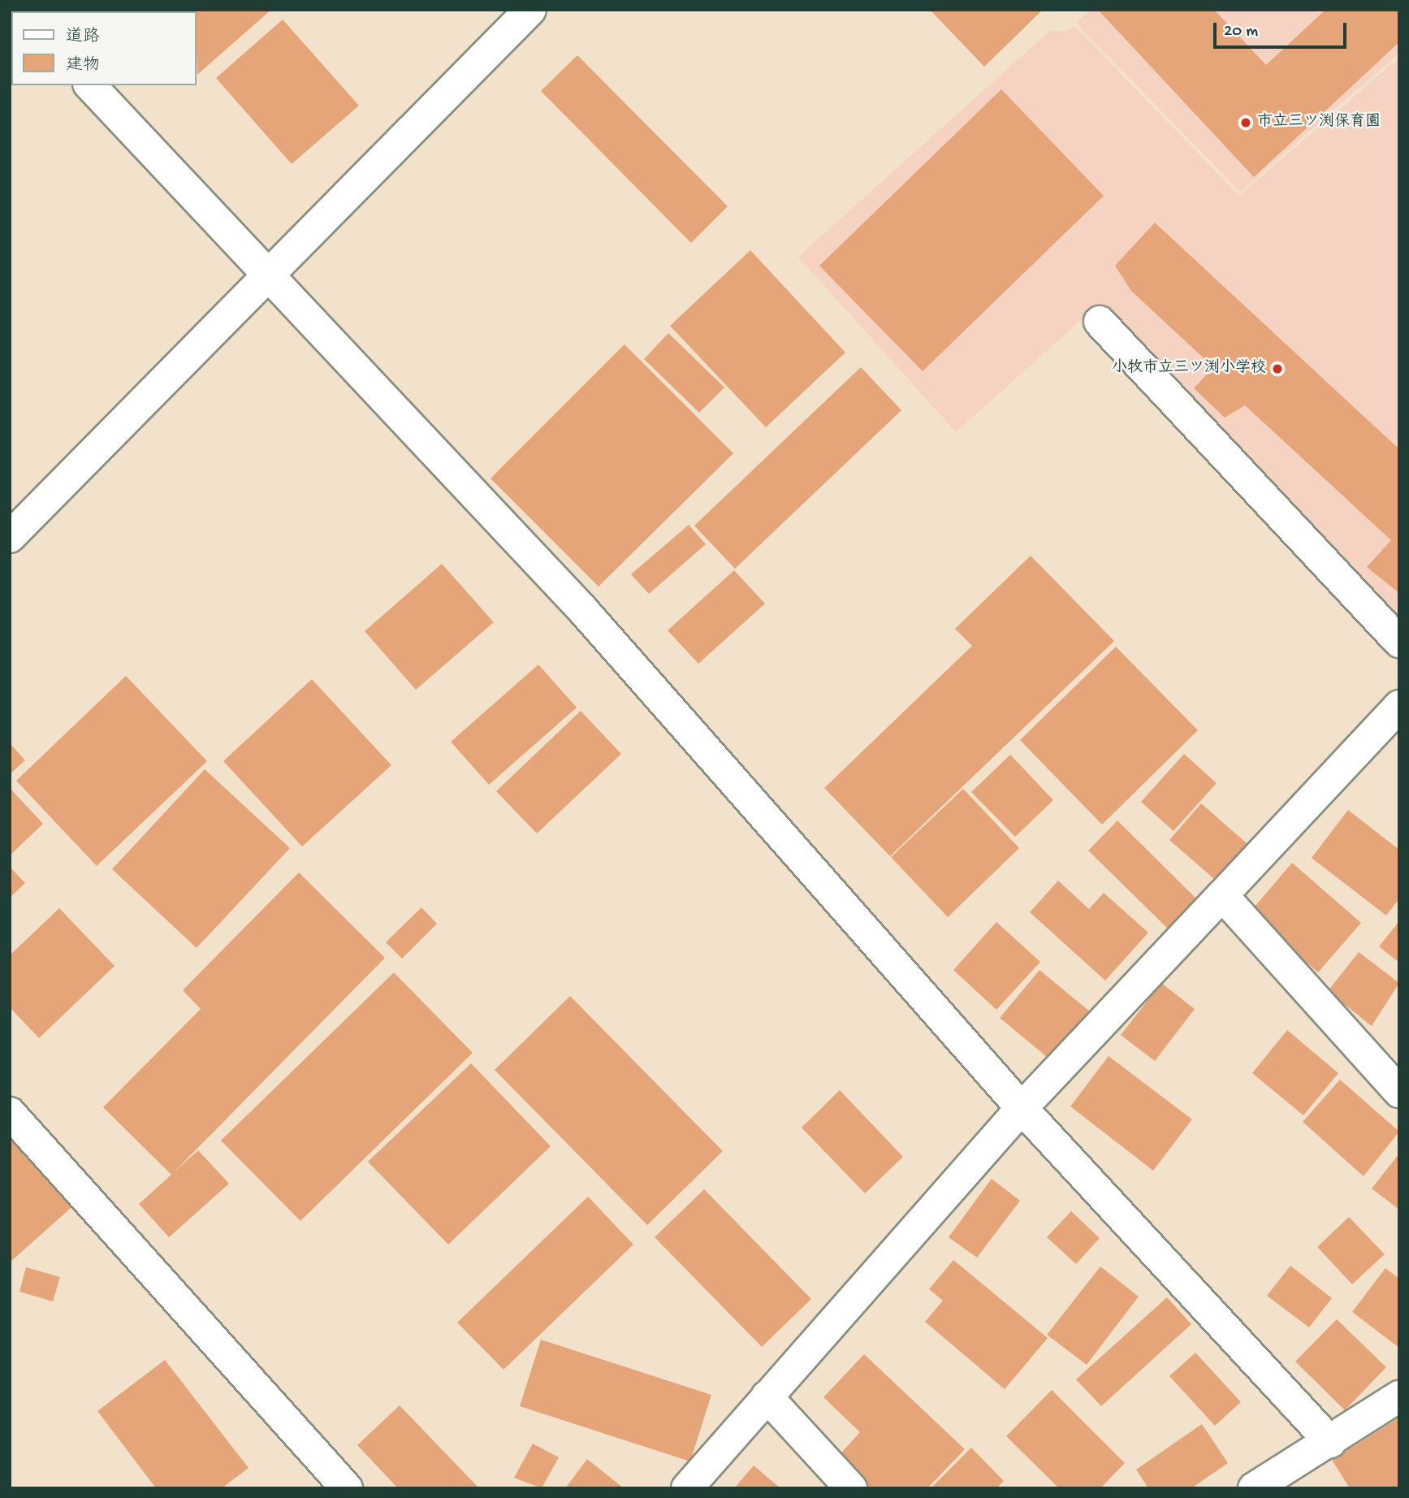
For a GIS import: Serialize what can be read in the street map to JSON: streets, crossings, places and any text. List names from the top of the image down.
{
  "places": ["市立三ツ渕保育園", "小牧市立三ツ渕小学校"],
  "legend": ["道路", "建物"],
  "scale_bar": "20 m"
}
